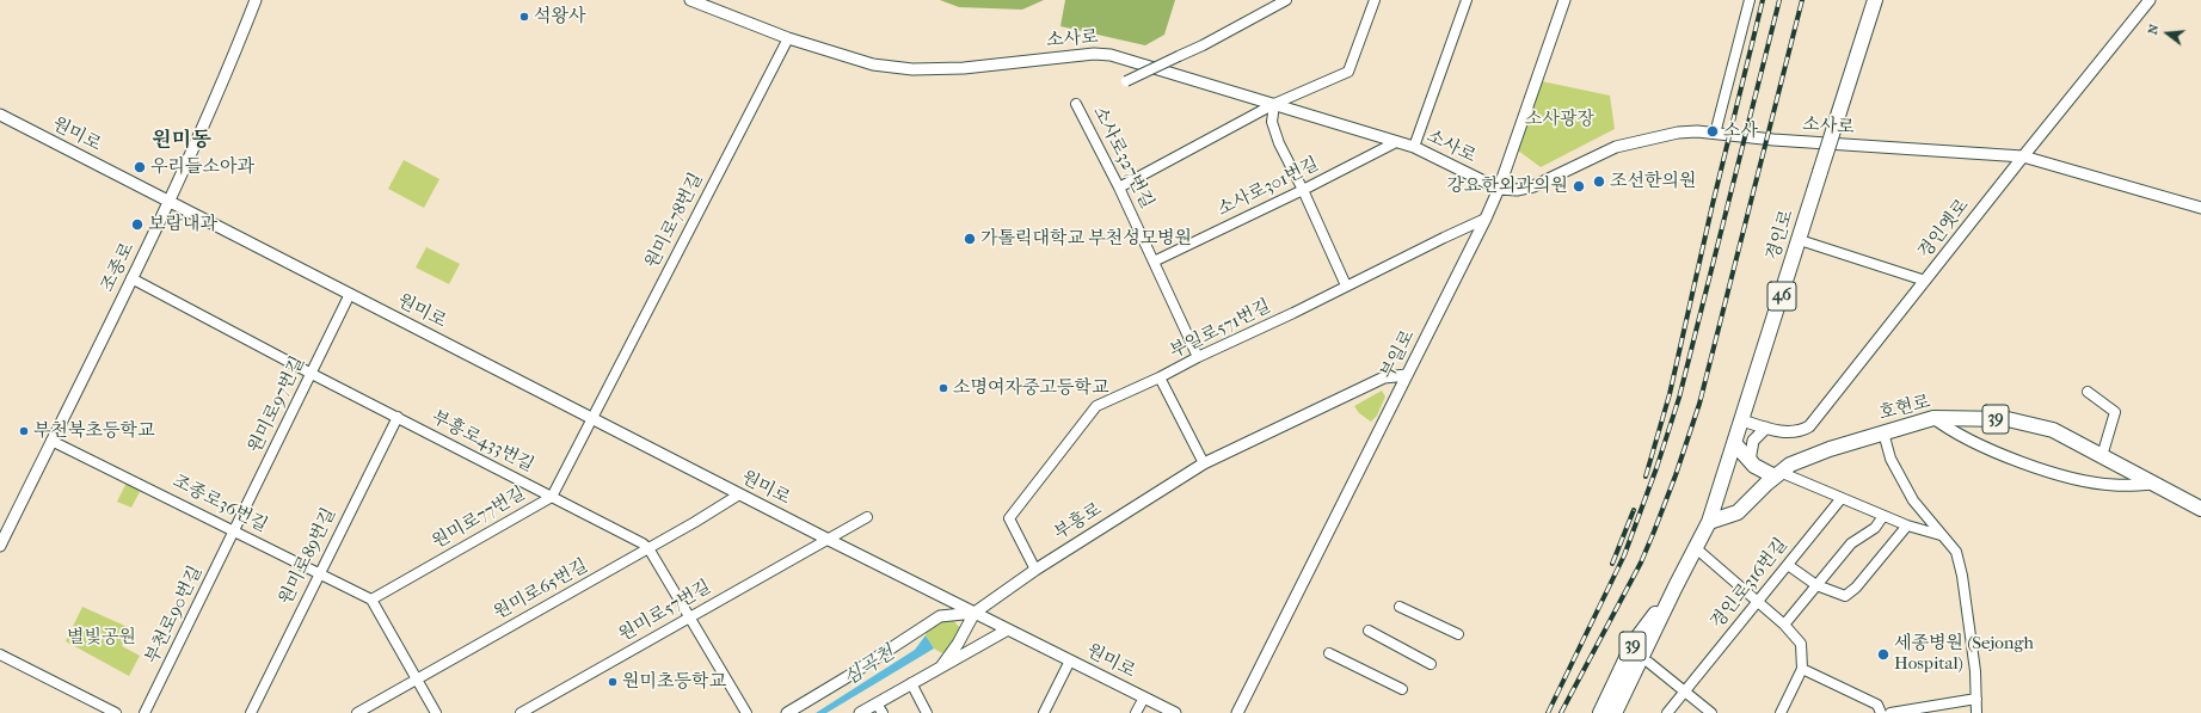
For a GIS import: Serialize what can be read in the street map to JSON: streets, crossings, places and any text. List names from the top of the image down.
{
  "streets": {
    "main road": [
      "경인로",
      "46",
      "호현로",
      "39"
    ],
    "street": [
      "소사로",
      "원미로",
      "소사로327번길",
      "소사로301번길",
      "원미로78번길",
      "경인옛로",
      "조종로",
      "부일로571번길",
      "부일로",
      "원미로97번길",
      "부흥로433번길",
      "조종로36번길",
      "원미로77번길",
      "부흥로",
      "원미로89번길",
      "경인로316번길",
      "원미로65번길",
      "원미로57번길",
      "부천로90번길"
    ]
  },
  "crossings": [
    ["소사로", "소사로301번길"],
    ["소사로", "원미로78번길"],
    ["소사로", "경인옛로"],
    ["소사로", "부일로"],
    ["원미로", "원미로78번길"],
    ["원미로", "조종로"],
    ["원미로", "원미로97번길"],
    ["원미로", "원미로77번길"],
    ["원미로", "부흥로"],
    ["원미로", "원미로65번길"],
    ["원미로", "원미로57번길"],
    ["소사로327번길", "소사로301번길"],
    ["소사로327번길", "부일로571번길"],
    ["원미로78번길", "원미로77번길"],
    ["경인옛로", "경인로"],
    ["경인로", "호현로"],
    ["조종로", "부흥로433번길"],
    ["조종로", "조종로36번길"],
    ["부일로571번길", "부일로"],
    ["부일로571번길", "부흥로"],
    ["부일로", "부흥로"],
    ["원미로97번길", "부흥로433번길"],
    ["원미로97번길", "조종로36번길"],
    ["원미로97번길", "부천로90번길"],
    ["부흥로433번길", "원미로77번길"],
    ["부흥로433번길", "원미로89번길"],
    ["부흥로433번길", "원미로65번길"],
    ["조종로36번길", "원미로77번길"],
    ["조종로36번길", "원미로89번길"],
    ["조종로36번길", "부천로90번길"]
  ],
  "districts": ["원미동"],
  "water": ["심곡천"],
  "parks": ["소사광장", "별빛공원"],
  "places": [
    "석왕사",
    "소사",
    "우리들소아과",
    "조선한의원",
    "강요한외과의원",
    "보람내과",
    "가톨릭대학교 부천성모병원",
    "소명여자중고등학교",
    "부천북초등학교",
    "세종병원 (Sejongh Hospital)",
    "원미초등학교"
  ],
  "north": "left"
}
